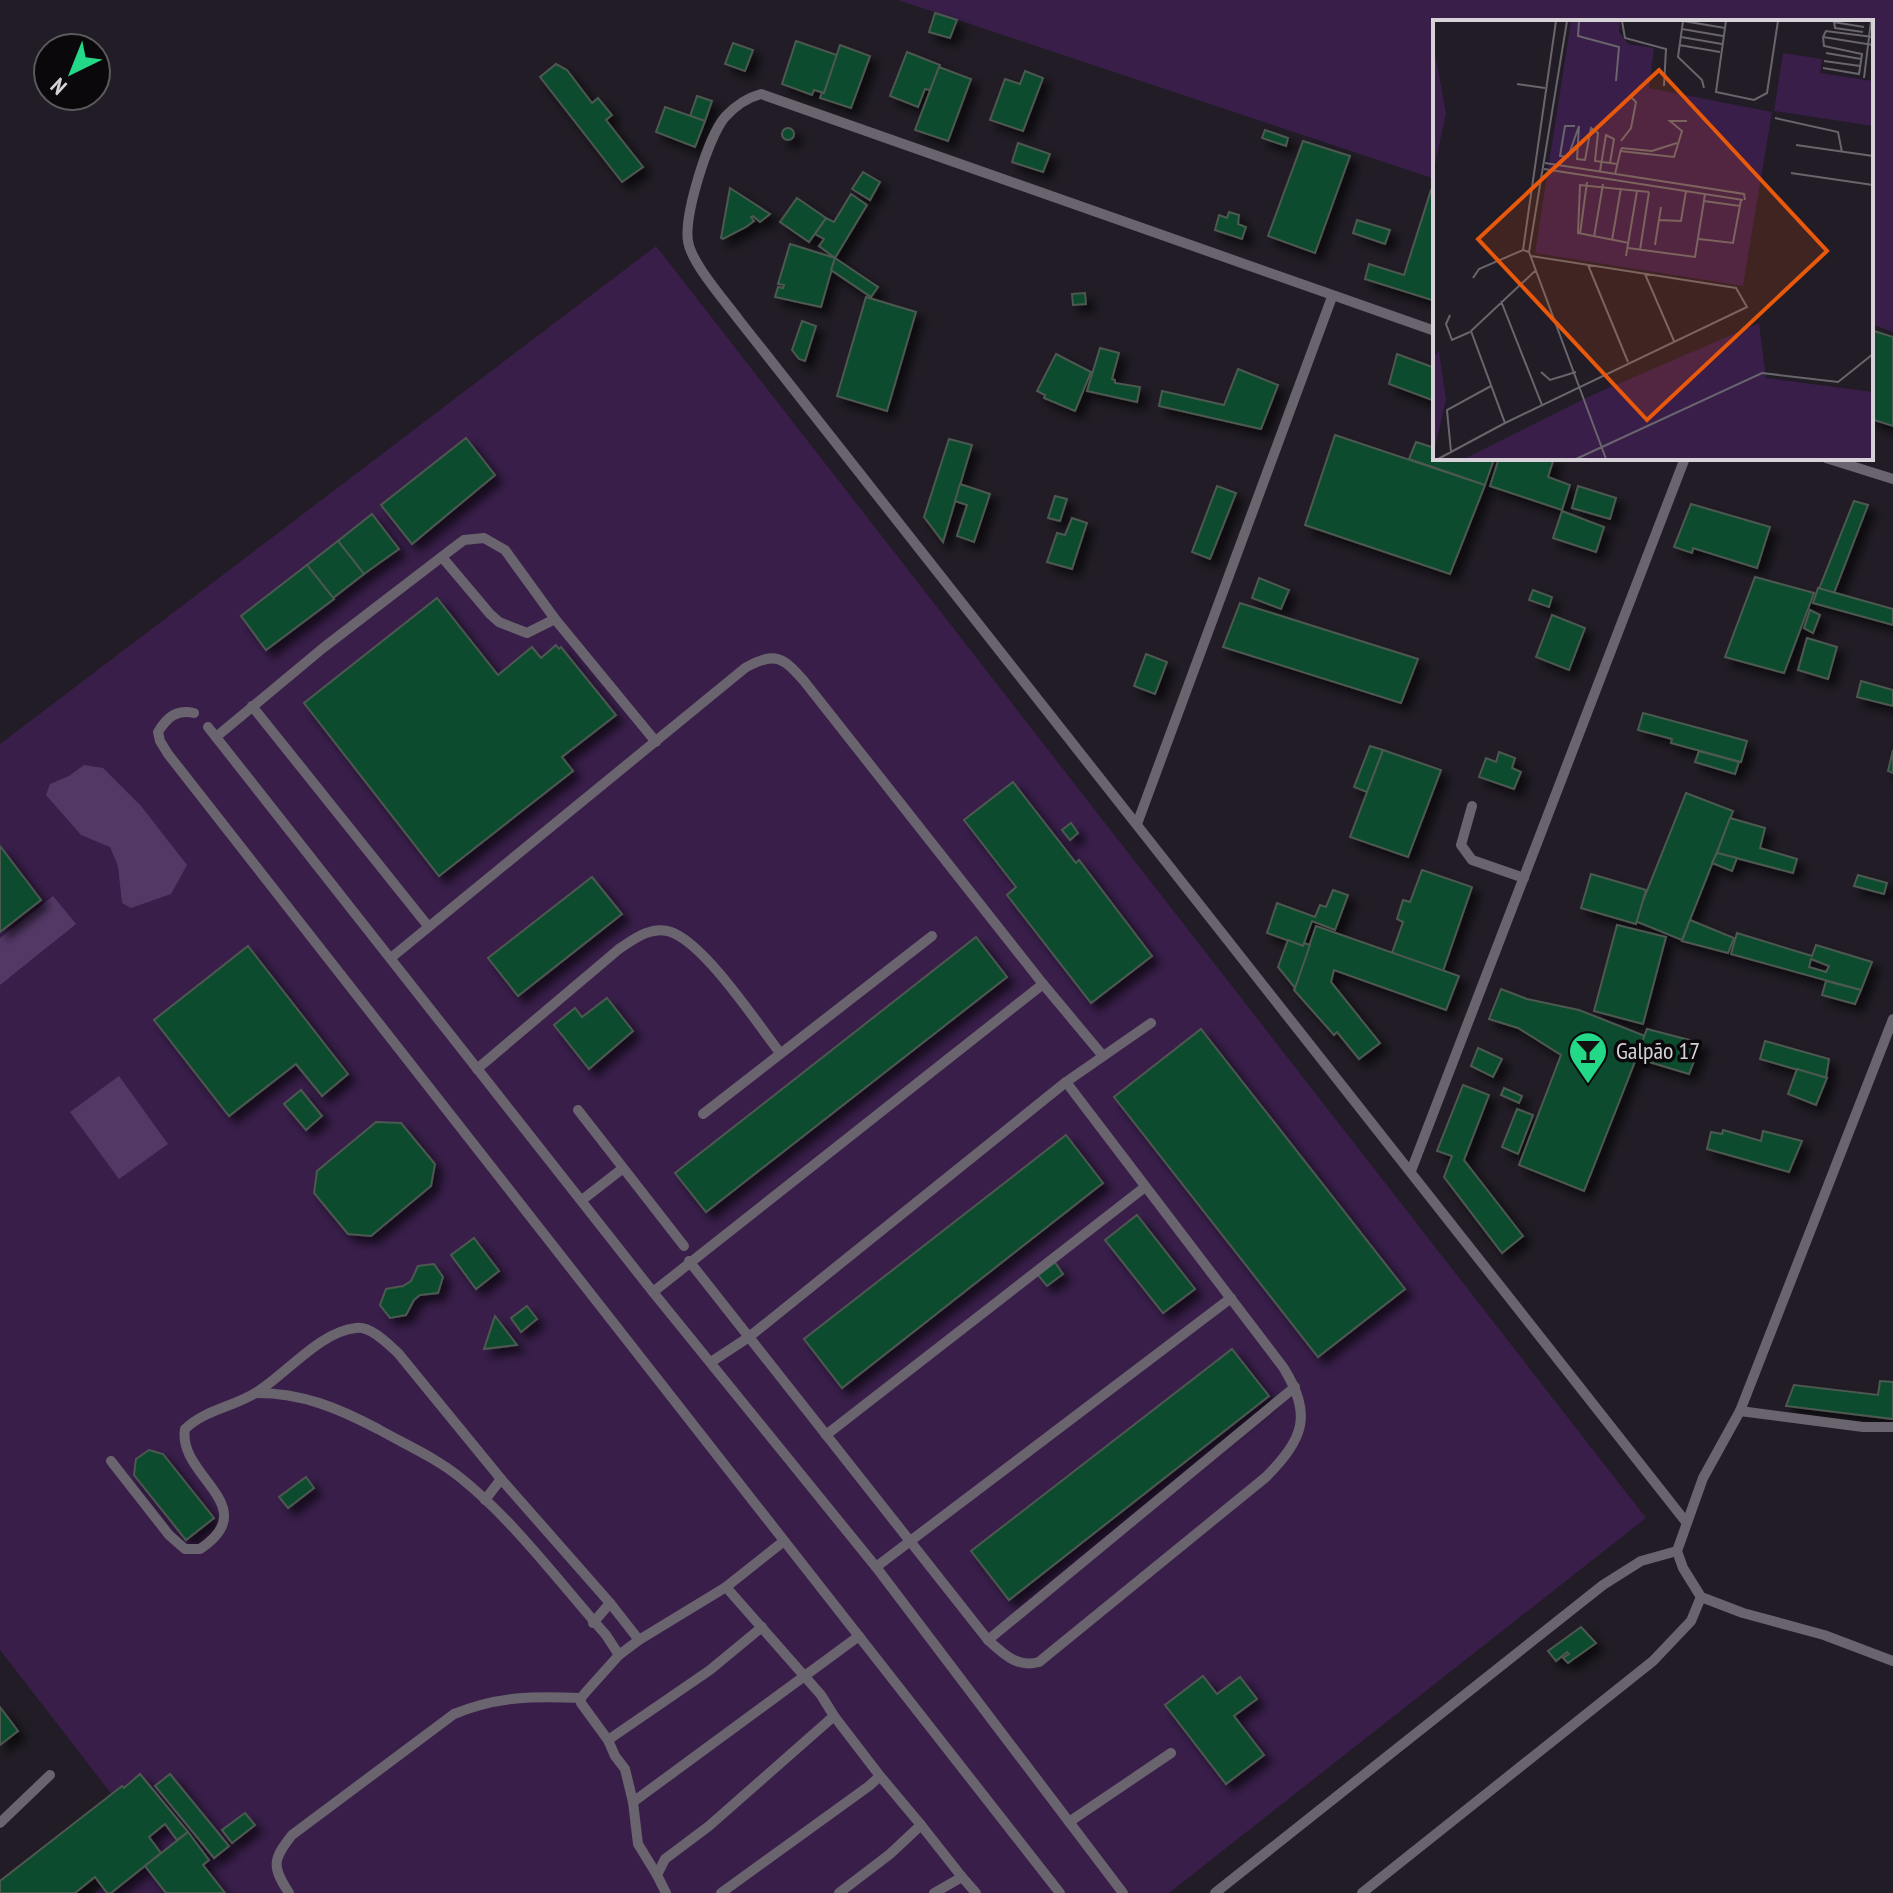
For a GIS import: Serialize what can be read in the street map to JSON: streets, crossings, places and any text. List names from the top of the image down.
{
  "places": {
    "bar": ["Galpão 17"]
  },
  "north": "bottom left"
}
